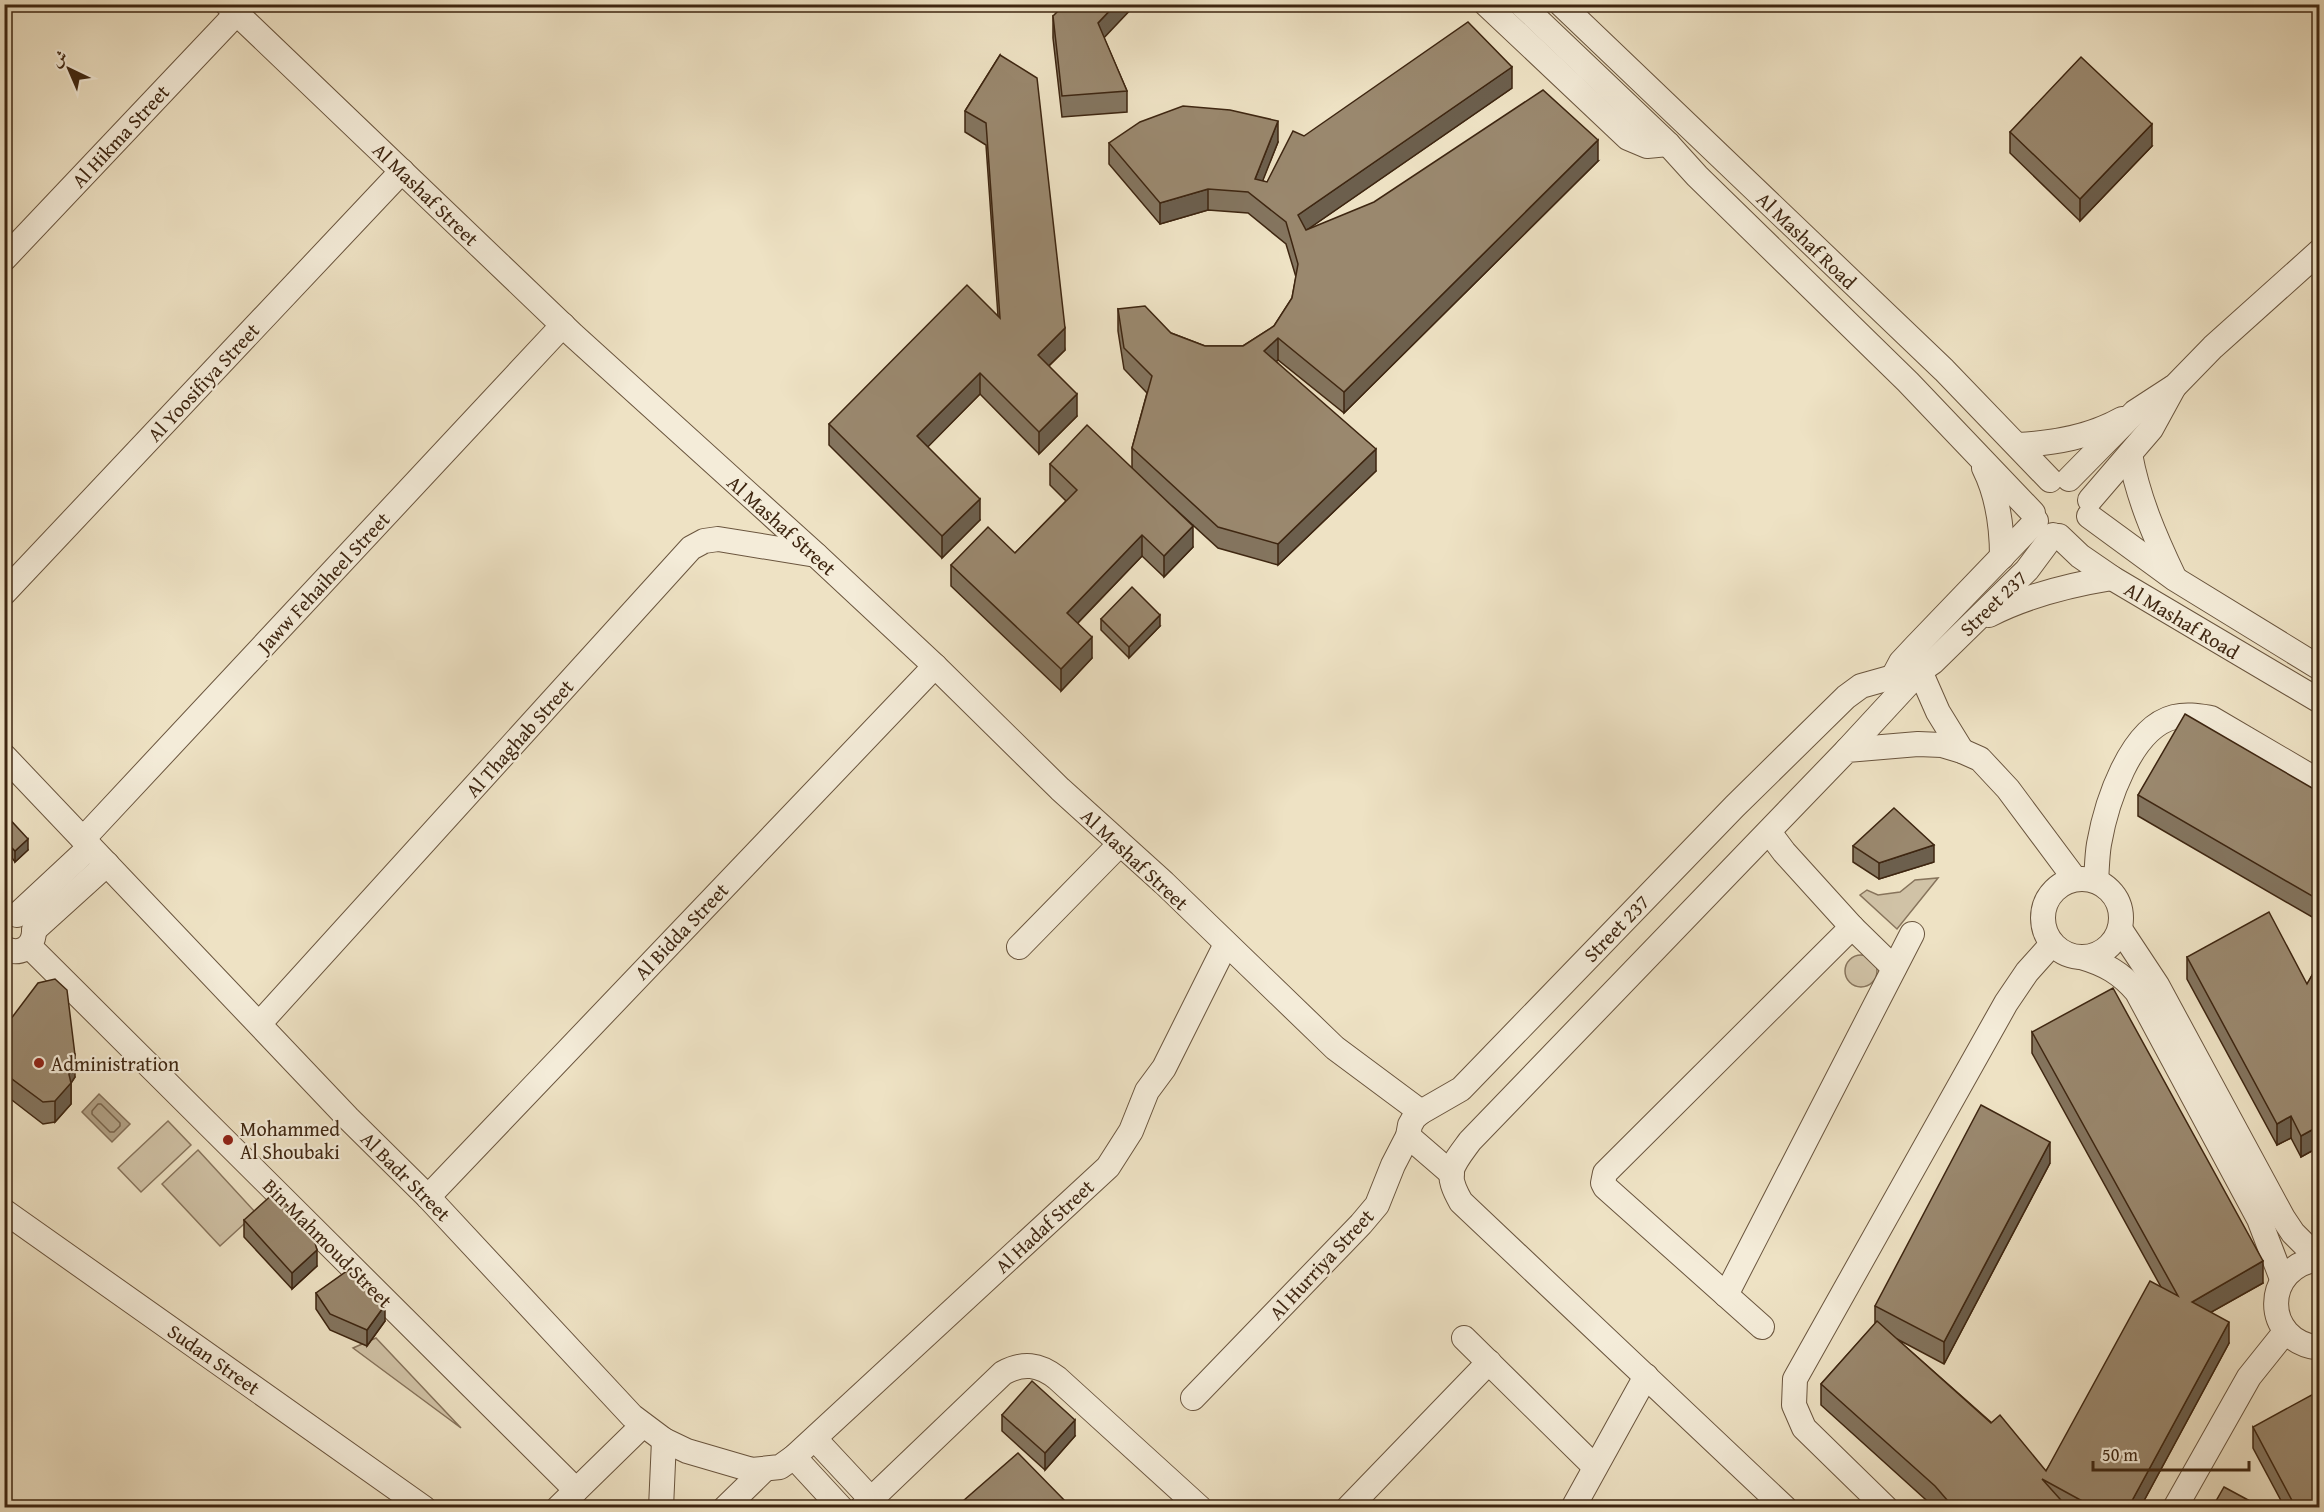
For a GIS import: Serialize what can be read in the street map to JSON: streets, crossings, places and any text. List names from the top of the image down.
{
  "streets": {
    "street": [
      "Al Hikma Street",
      "Al Mashaf Street",
      "Al Mashaf Road",
      "Al Yoosifiya Street",
      "Jaww Fehaiheel Street",
      "Street 237",
      "Al Thaghab Street",
      "Al Bidda Street",
      "Al Badr Street",
      "Al Hadaf Street",
      "Bin Mahmoud Street",
      "Al Hurriya Street",
      "Sudan Street"
    ]
  },
  "crossings": [
    ["Al Hikma Street", "Al Mashaf Street"],
    ["Al Mashaf Street", "Al Yoosifiya Street"],
    ["Al Mashaf Street", "Jaww Fehaiheel Street"],
    ["Al Mashaf Street", "Street 237"],
    ["Al Mashaf Street", "Al Thaghab Street"],
    ["Al Mashaf Street", "Al Bidda Street"],
    ["Al Mashaf Street", "Al Hadaf Street"],
    ["Al Mashaf Street", "Al Hurriya Street"],
    ["Al Mashaf Road", "Street 237"],
    ["Jaww Fehaiheel Street", "Al Badr Street"],
    ["Jaww Fehaiheel Street", "Bin Mahmoud Street"],
    ["Street 237", "Al Hurriya Street"],
    ["Al Thaghab Street", "Al Badr Street"],
    ["Al Bidda Street", "Al Badr Street"]
  ],
  "places": ["Administration", "Mohammed Al Shoubaki"],
  "scale_bar": "50 m",
  "north": "top left"
}
